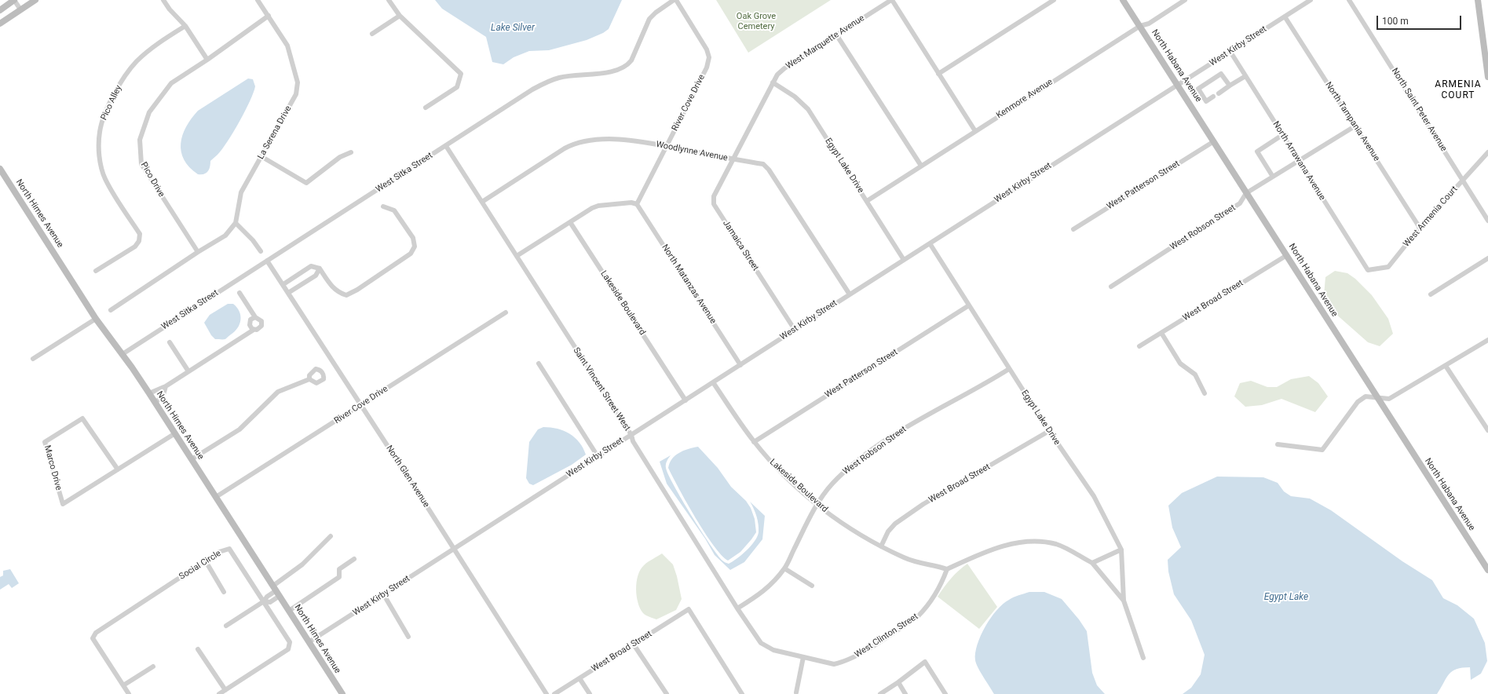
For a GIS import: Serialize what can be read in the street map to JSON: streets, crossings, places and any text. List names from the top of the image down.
{
  "streets": {
    "street": [
      "West Marquette Avenue",
      "West Kirby Street",
      "North Habana Avenue",
      "Kenmore Avenue",
      "Pico Alley",
      "River Cove Drive",
      "North Saint Peter Avenue",
      "North Tampania Avenue",
      "La Serena Drive",
      "Woodlynne Avenue",
      "North Arrawana Avenue",
      "Egypt Lake Drive",
      "West Sitka Street",
      "Pico Drive",
      "West Patterson Street",
      "North Himes Avenue",
      "West Armenia Court",
      "West Robson Street",
      "Jamaica Street",
      "North Matanzas Avenue",
      "West Broad Street",
      "Lakeside Boulevard",
      "Saint Vincent Street West",
      "Marco Drive",
      "North Glen Avenue",
      "Social Circle",
      "West Clinton Street"
    ]
  },
  "crossings": [
    ["West Marquette Avenue", "Woodlynne Avenue"],
    ["West Marquette Avenue", "Egypt Lake Drive"],
    ["West Marquette Avenue", "Jamaica Street"],
    ["West Kirby Street", "North Habana Avenue"],
    ["West Kirby Street", "North Tampania Avenue"],
    ["West Kirby Street", "Woodlynne Avenue"],
    ["West Kirby Street", "North Arrawana Avenue"],
    ["West Kirby Street", "Egypt Lake Drive"],
    ["West Kirby Street", "North Himes Avenue"],
    ["West Kirby Street", "Jamaica Street"],
    ["West Kirby Street", "North Matanzas Avenue"],
    ["West Kirby Street", "Lakeside Boulevard"],
    ["West Kirby Street", "Saint Vincent Street West"],
    ["West Kirby Street", "North Glen Avenue"],
    ["North Habana Avenue", "Kenmore Avenue"],
    ["North Habana Avenue", "West Patterson Street"],
    ["North Habana Avenue", "West Robson Street"],
    ["North Habana Avenue", "West Broad Street"],
    ["Kenmore Avenue", "Egypt Lake Drive"],
    ["River Cove Drive", "Woodlynne Avenue"],
    ["River Cove Drive", "West Sitka Street"],
    ["River Cove Drive", "North Himes Avenue"],
    ["River Cove Drive", "North Matanzas Avenue"],
    ["River Cove Drive", "North Glen Avenue"],
    ["North Saint Peter Avenue", "West Armenia Court"],
    ["North Tampania Avenue", "West Armenia Court"],
    ["North Tampania Avenue", "West Robson Street"],
    ["La Serena Drive", "Pico Drive"],
    ["Woodlynne Avenue", "Jamaica Street"],
    ["Woodlynne Avenue", "Saint Vincent Street West"],
    ["North Arrawana Avenue", "West Armenia Court"],
    ["North Arrawana Avenue", "West Robson Street"],
    ["Egypt Lake Drive", "West Patterson Street"],
    ["Egypt Lake Drive", "West Robson Street"],
    ["Egypt Lake Drive", "West Broad Street"],
    ["West Sitka Street", "North Himes Avenue"],
    ["West Sitka Street", "Saint Vincent Street West"],
    ["West Sitka Street", "North Glen Avenue"],
    ["West Patterson Street", "Lakeside Boulevard"],
    ["West Robson Street", "Lakeside Boulevard"],
    ["West Robson Street", "Saint Vincent Street West"],
    ["West Broad Street", "Lakeside Boulevard"],
    ["Lakeside Boulevard", "West Clinton Street"],
    ["Saint Vincent Street West", "West Clinton Street"]
  ],
  "districts": ["ARMENIA COURT"],
  "water": ["Lake Silver", "Egypt Lake"],
  "parks": ["Oak Grove Cemetery"],
  "scale_bar": "100 m"
}
